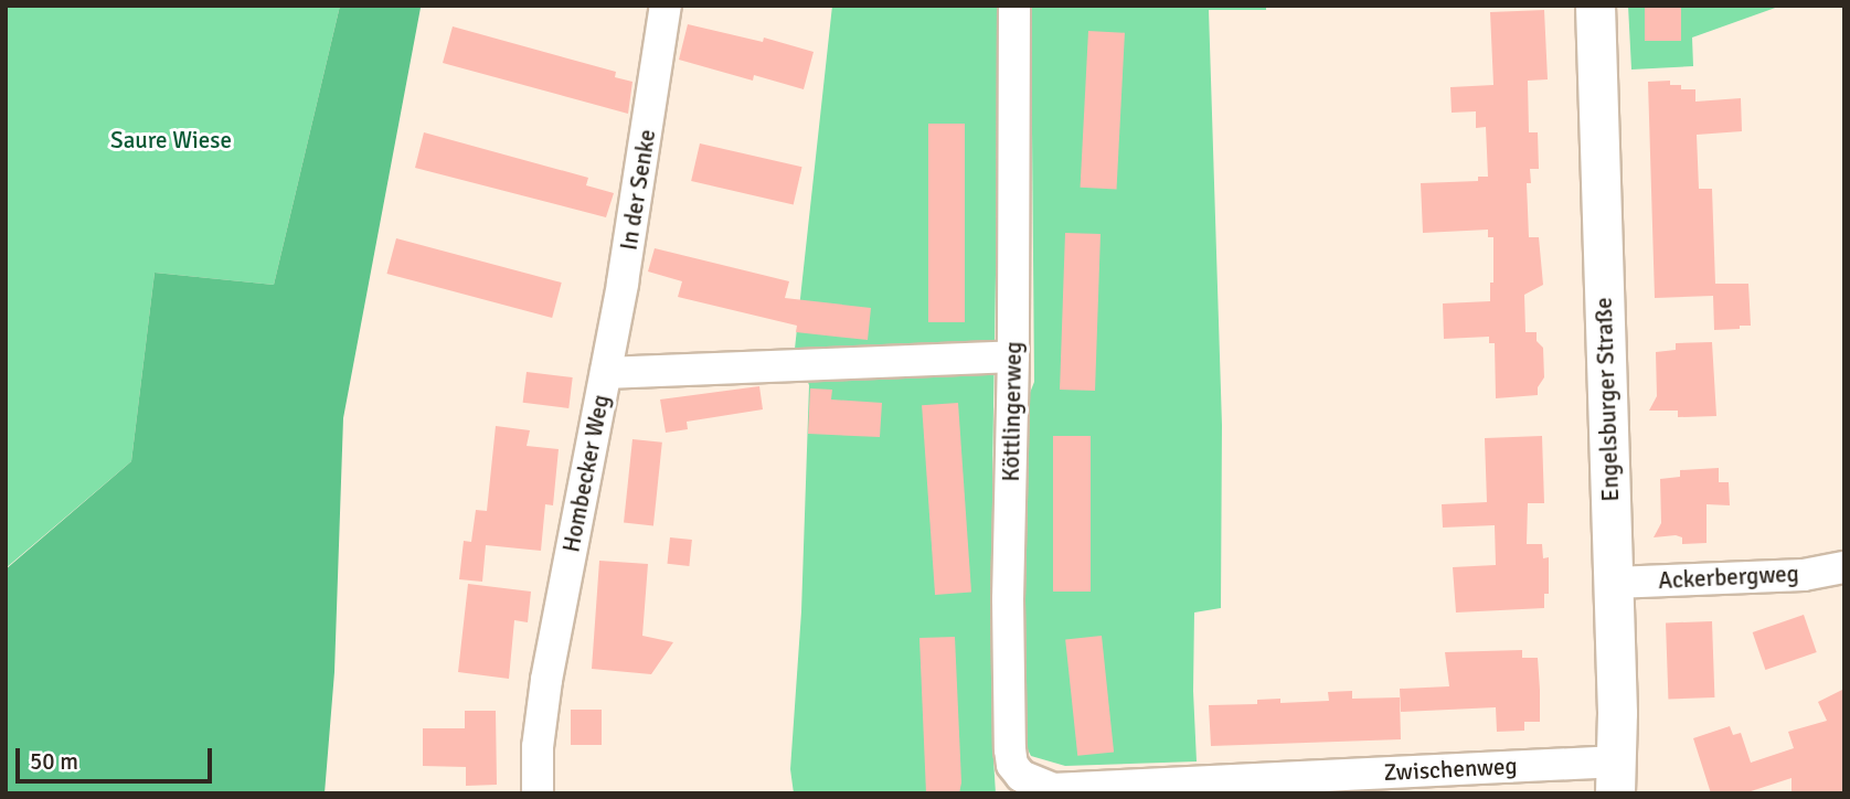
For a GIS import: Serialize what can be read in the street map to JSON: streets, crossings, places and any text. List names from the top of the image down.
{
  "streets": {
    "street": [
      "In der Senke",
      "Engelsburger Straße",
      "Köttlingerweg",
      "Hombecker Weg",
      "Ackerbergweg",
      "Zwischenweg"
    ]
  },
  "crossings": [
    ["In der Senke", "Hombecker Weg"],
    ["Engelsburger Straße", "Ackerbergweg"],
    ["Engelsburger Straße", "Zwischenweg"],
    ["Köttlingerweg", "Hombecker Weg"],
    ["Köttlingerweg", "Zwischenweg"]
  ],
  "parks": ["Saure Wiese"],
  "scale_bar": "50 m"
}
